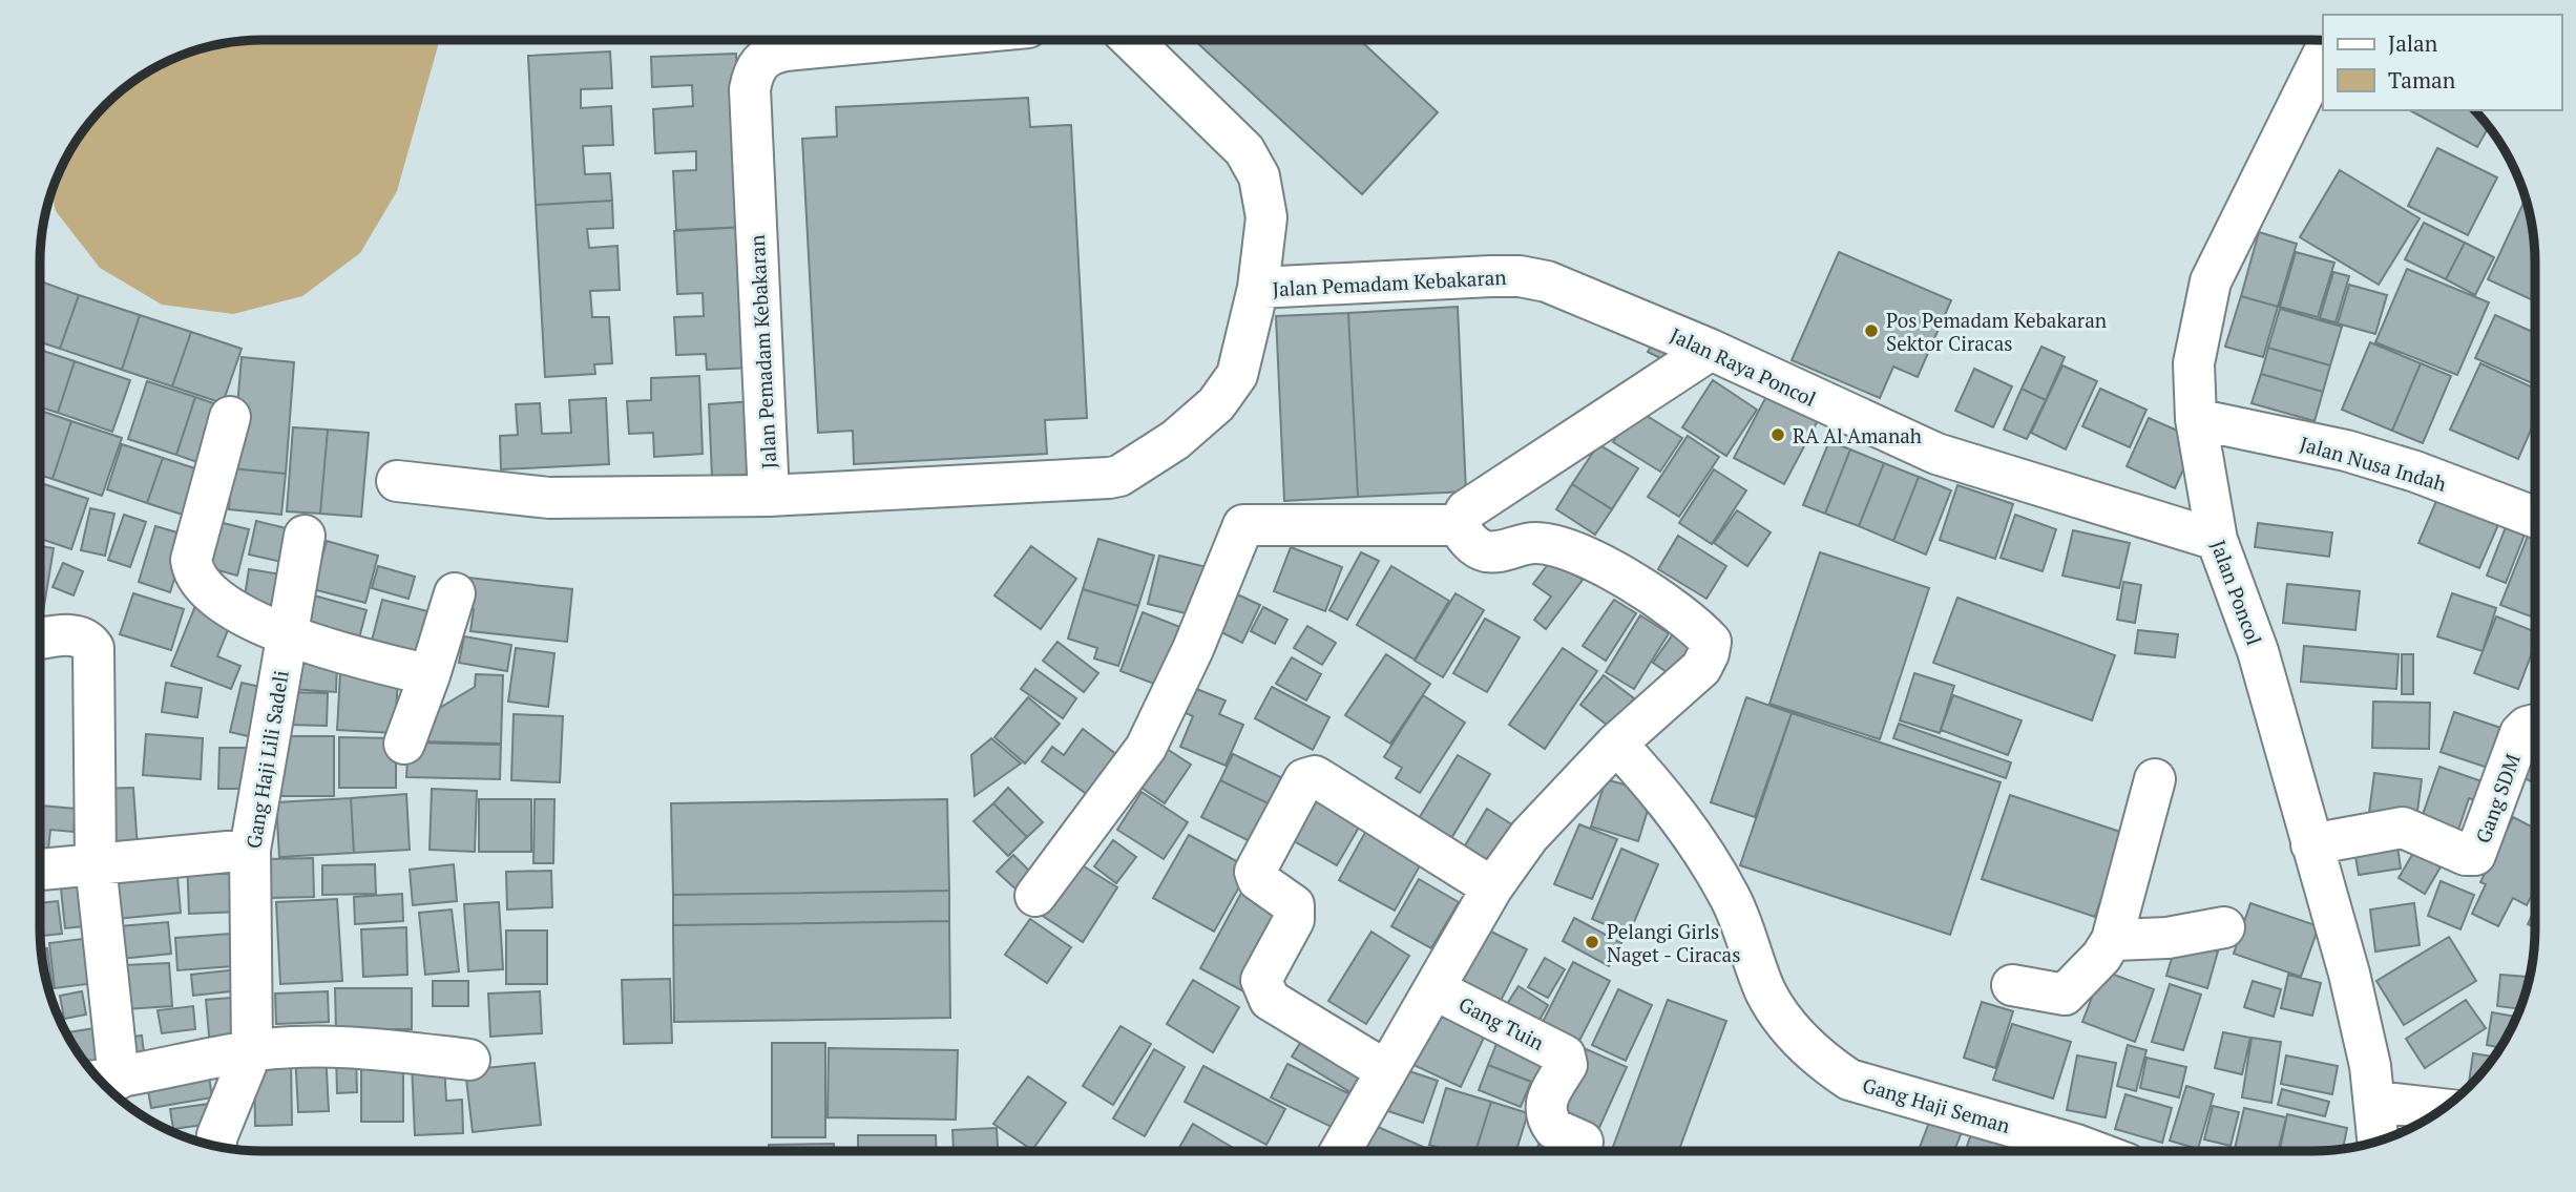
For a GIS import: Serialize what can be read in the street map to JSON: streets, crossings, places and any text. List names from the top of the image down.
{
  "streets": {
    "street": [
      "Jalan Pemadam Kebakaran",
      "Jalan Raya Poncol",
      "Jalan Nusa Indah",
      "Jalan Poncol",
      "Gang Haji Lili Sadeli",
      "Gang SDM",
      "Gang Tuin",
      "Gang Haji Seman"
    ]
  },
  "crossings": [
    ["Jalan Pemadam Kebakaran", "Jalan Raya Poncol"],
    ["Jalan Raya Poncol", "Jalan Poncol"],
    ["Jalan Nusa Indah", "Jalan Poncol"],
    ["Jalan Poncol", "Gang SDM"]
  ],
  "places": ["Pos Pemadam Kebakaran Sektor Ciracas", "RA Al Amanah", "Pelangi Girls Naget - Ciracas"],
  "legend": ["Jalan", "Taman"]
}
